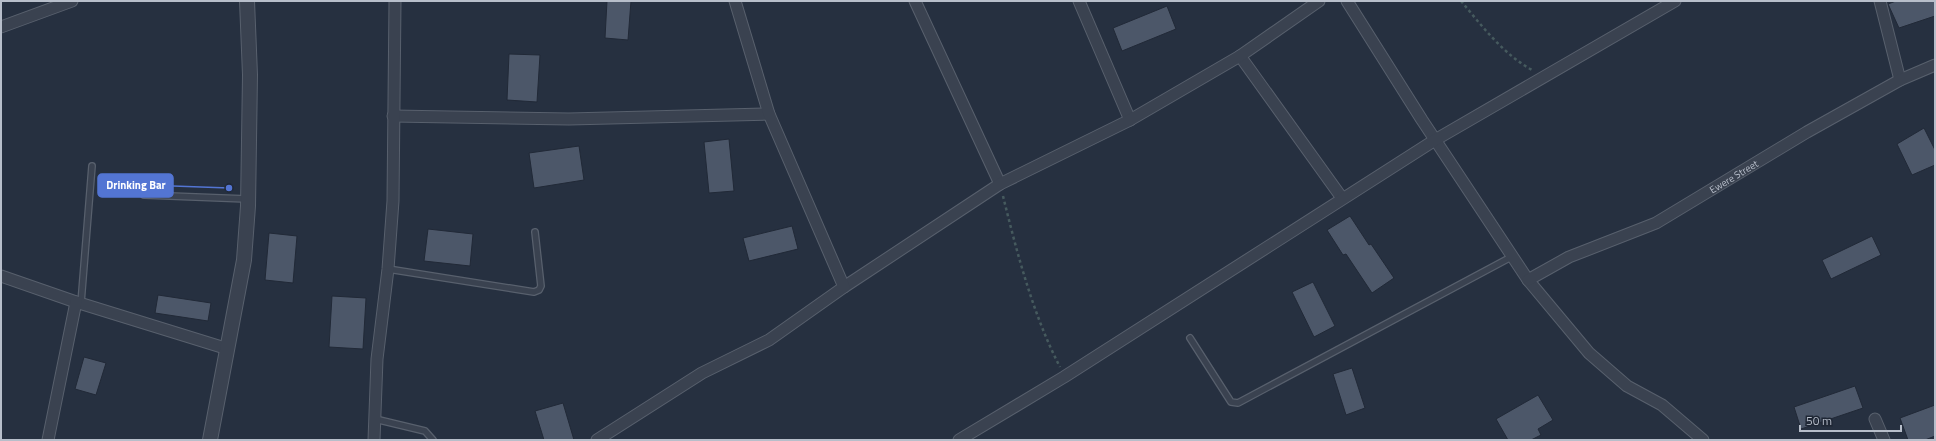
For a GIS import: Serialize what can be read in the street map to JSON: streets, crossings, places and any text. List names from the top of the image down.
{
  "streets": {
    "street": ["Ewere Street"]
  },
  "places": ["Drinking Bar"],
  "scale_bar": "50 m"
}
